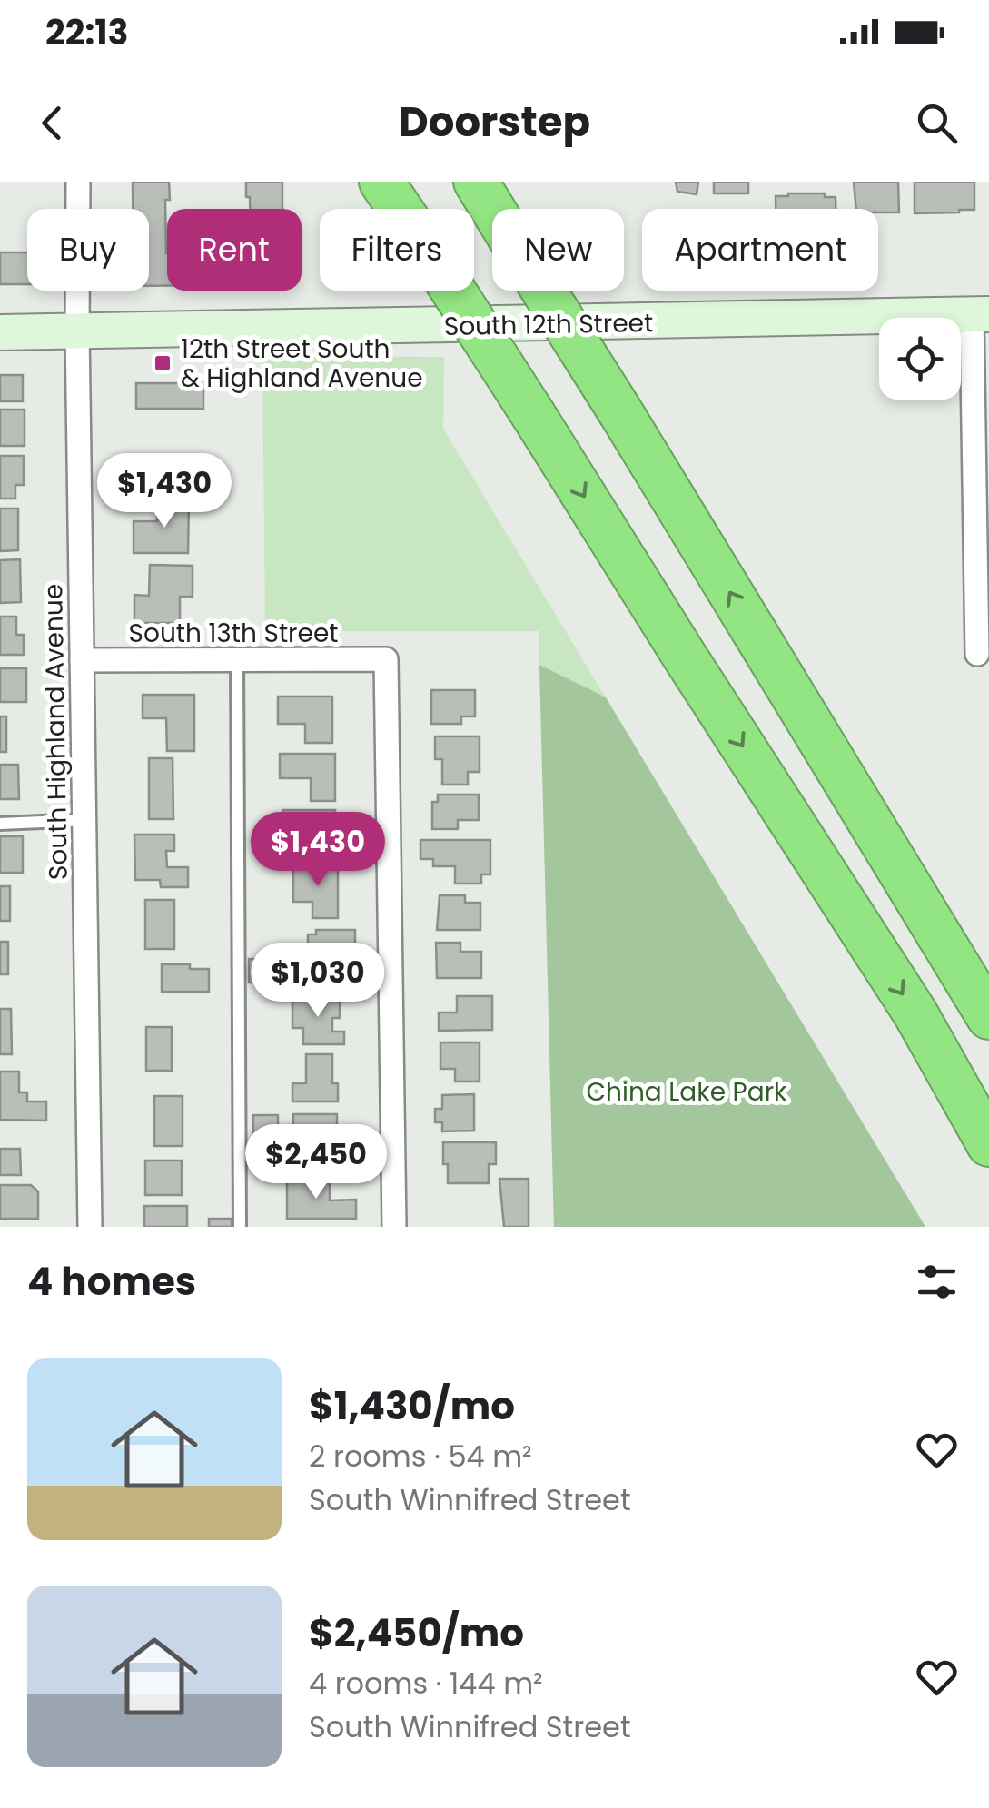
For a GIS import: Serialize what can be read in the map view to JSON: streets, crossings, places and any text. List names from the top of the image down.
{
  "streets": {
    "main road": ["South 12th Street"],
    "street": ["South 13th Street", "South Highland Avenue"]
  },
  "crossings": [
    ["South 12th Street", "South Highland Avenue"],
    ["South 13th Street", "South Highland Avenue"]
  ],
  "parks": ["China Lake Park"],
  "places": {
    "transit": ["12th Street South & Highland Avenue"]
  },
  "page": {
    "status": "22:13",
    "header": "Doorstep",
    "chip": [
      "Buy",
      "Rent",
      "Filters",
      "New",
      "Apartment"
    ],
    "price": [
      "$1,430",
      "$1,430",
      "$1,030",
      "$2,450"
    ],
    "heading": "4 homes",
    "list": [
      {
        "name": "$1,430/mo",
        "note": "2 rooms · 54 m² · South Winnifred Street"
      },
      {
        "name": "$2,450/mo",
        "note": "4 rooms · 144 m² · South Winnifred Street"
      }
    ]
  }
}
